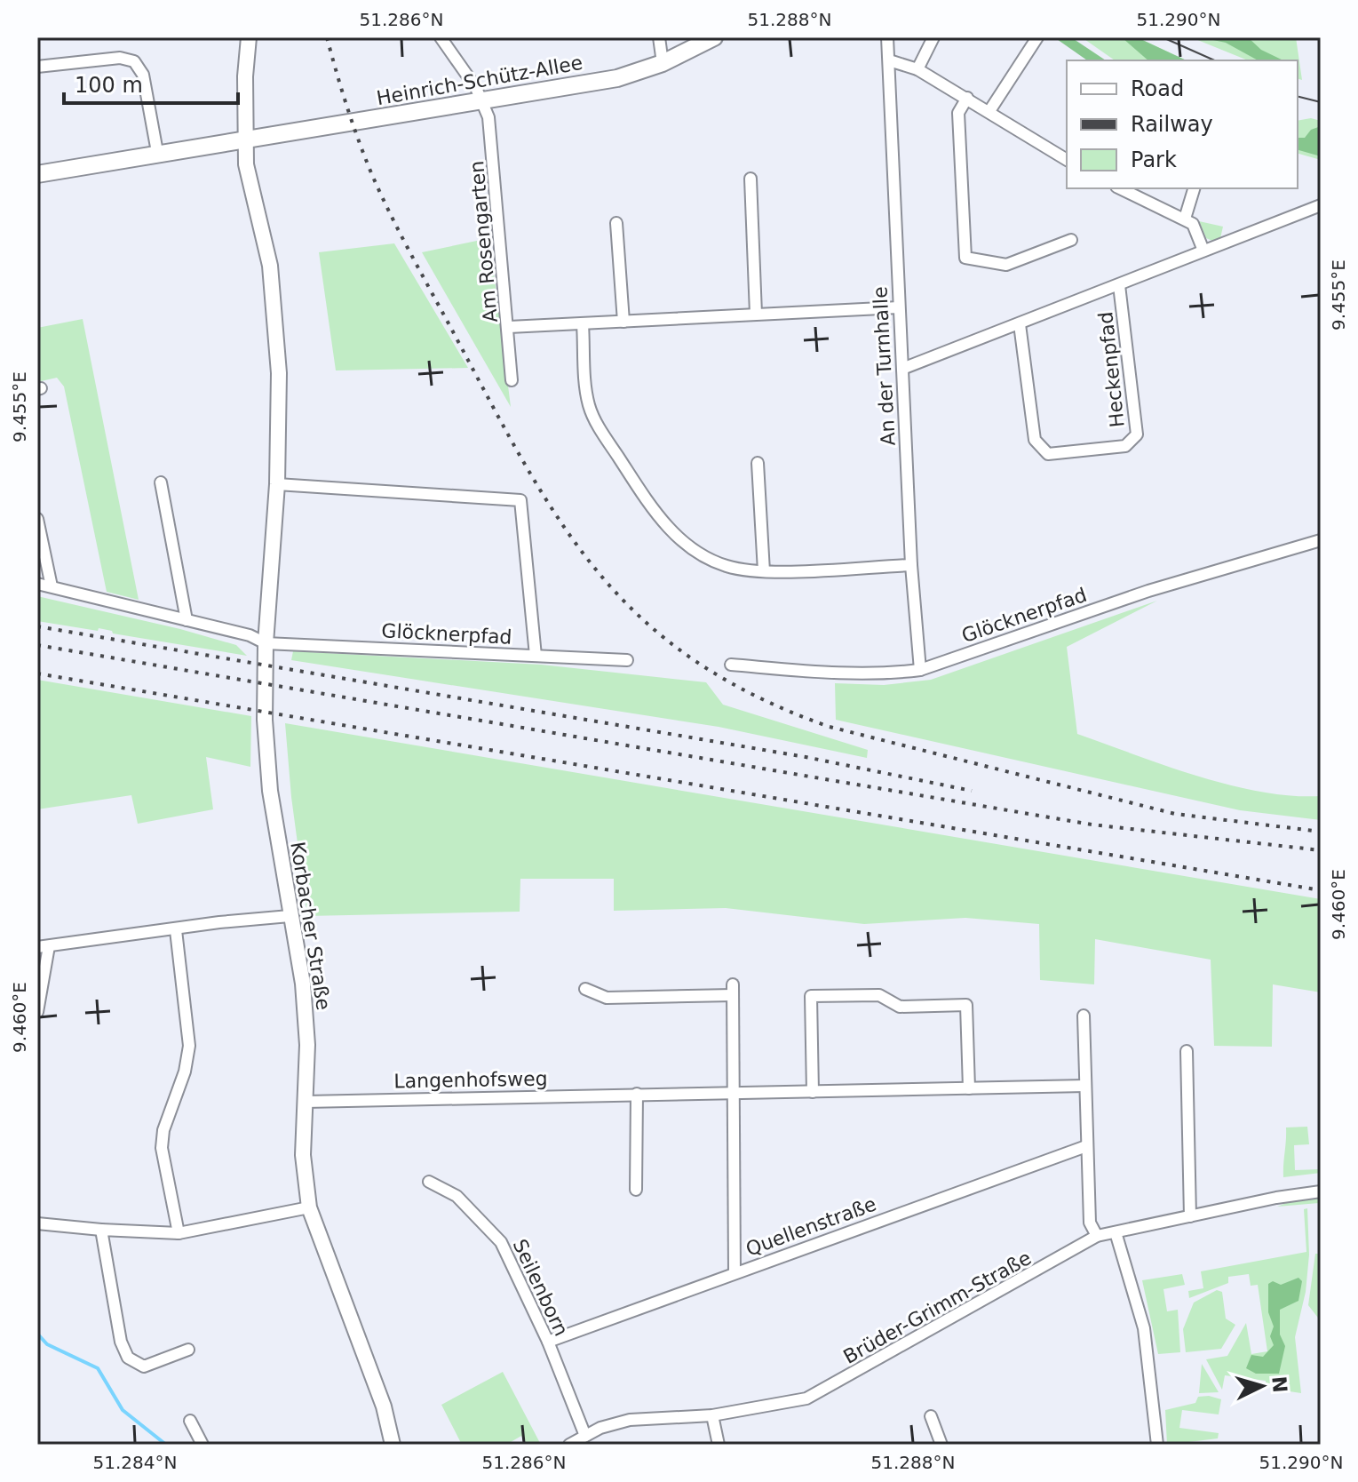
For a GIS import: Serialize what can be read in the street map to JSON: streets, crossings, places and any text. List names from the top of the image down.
{
  "streets": {
    "main road": ["Heinrich-Schütz-Allee"],
    "street": [
      "Am Rosengarten",
      "An der Turnhalle",
      "Heckenpfad",
      "Glöcknerpfad",
      "Korbacher Straße",
      "Langenhofsweg",
      "Quellenstraße",
      "Seilenborn",
      "Brüder-Grimm-Straße"
    ]
  },
  "crossings": [
    ["Heinrich-Schütz-Allee", "Am Rosengarten"],
    ["Heinrich-Schütz-Allee", "Korbacher Straße"],
    ["An der Turnhalle", "Heckenpfad"],
    ["An der Turnhalle", "Glöcknerpfad"],
    ["Glöcknerpfad", "Korbacher Straße"],
    ["Korbacher Straße", "Langenhofsweg"],
    ["Quellenstraße", "Seilenborn"],
    ["Seilenborn", "Brüder-Grimm-Straße"]
  ],
  "legend": ["Road", "Railway", "Park"],
  "scale_bar": "100 m",
  "north": "right",
  "coordinates": [
    "51.286°N",
    "51.288°N",
    "51.290°N",
    "9.455°E",
    "9.460°E",
    "51.284°N"
  ]
}
